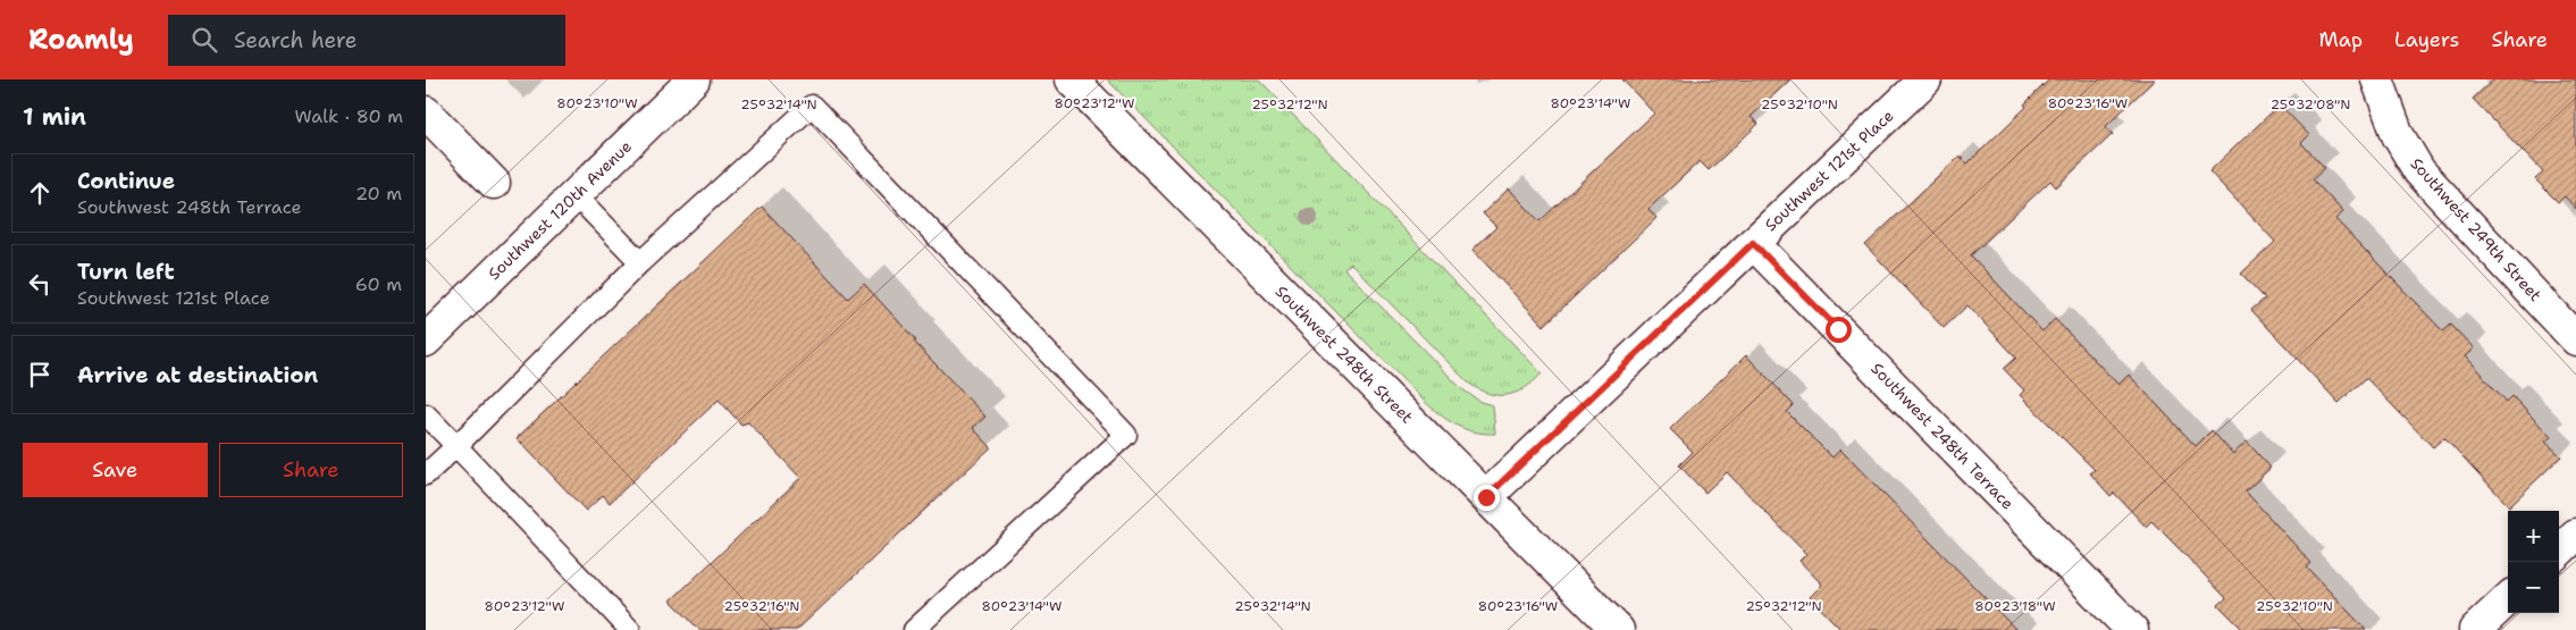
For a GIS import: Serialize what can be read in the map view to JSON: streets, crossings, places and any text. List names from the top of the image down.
{
  "streets": {
    "street": [
      "Southwest 121st Place",
      "Southwest 120th Avenue",
      "Southwest 249th Street",
      "Southwest 248th Street",
      "Southwest 248th Terrace"
    ]
  },
  "crossings": [
    ["Southwest 121st Place", "Southwest 248th Street"],
    ["Southwest 121st Place", "Southwest 248th Terrace"]
  ],
  "page": {
    "header": "Roamly",
    "search": "Search here",
    "nav": ["Map", "Layers", "Share"],
    "heading": ["1 min", "Walk · 80 m"],
    "list": [
      ["Continue", "Southwest 248th Terrace", "20 m"],
      ["Turn left", "Southwest 121st Place", "60 m"],
      "Arrive at destination"
    ],
    "buttons": ["Save", "Share"],
    "map_buttons": ["+", "−"]
  },
  "coordinates": [
    "80°23'10\"W",
    "80°23'12\"W",
    "80°23'14\"W",
    "80°23'16\"W",
    "25°32'14\"N",
    "25°32'12\"N",
    "25°32'10\"N",
    "25°32'08\"N",
    "25°32'16\"N",
    "80°23'18\"W"
  ]
}
